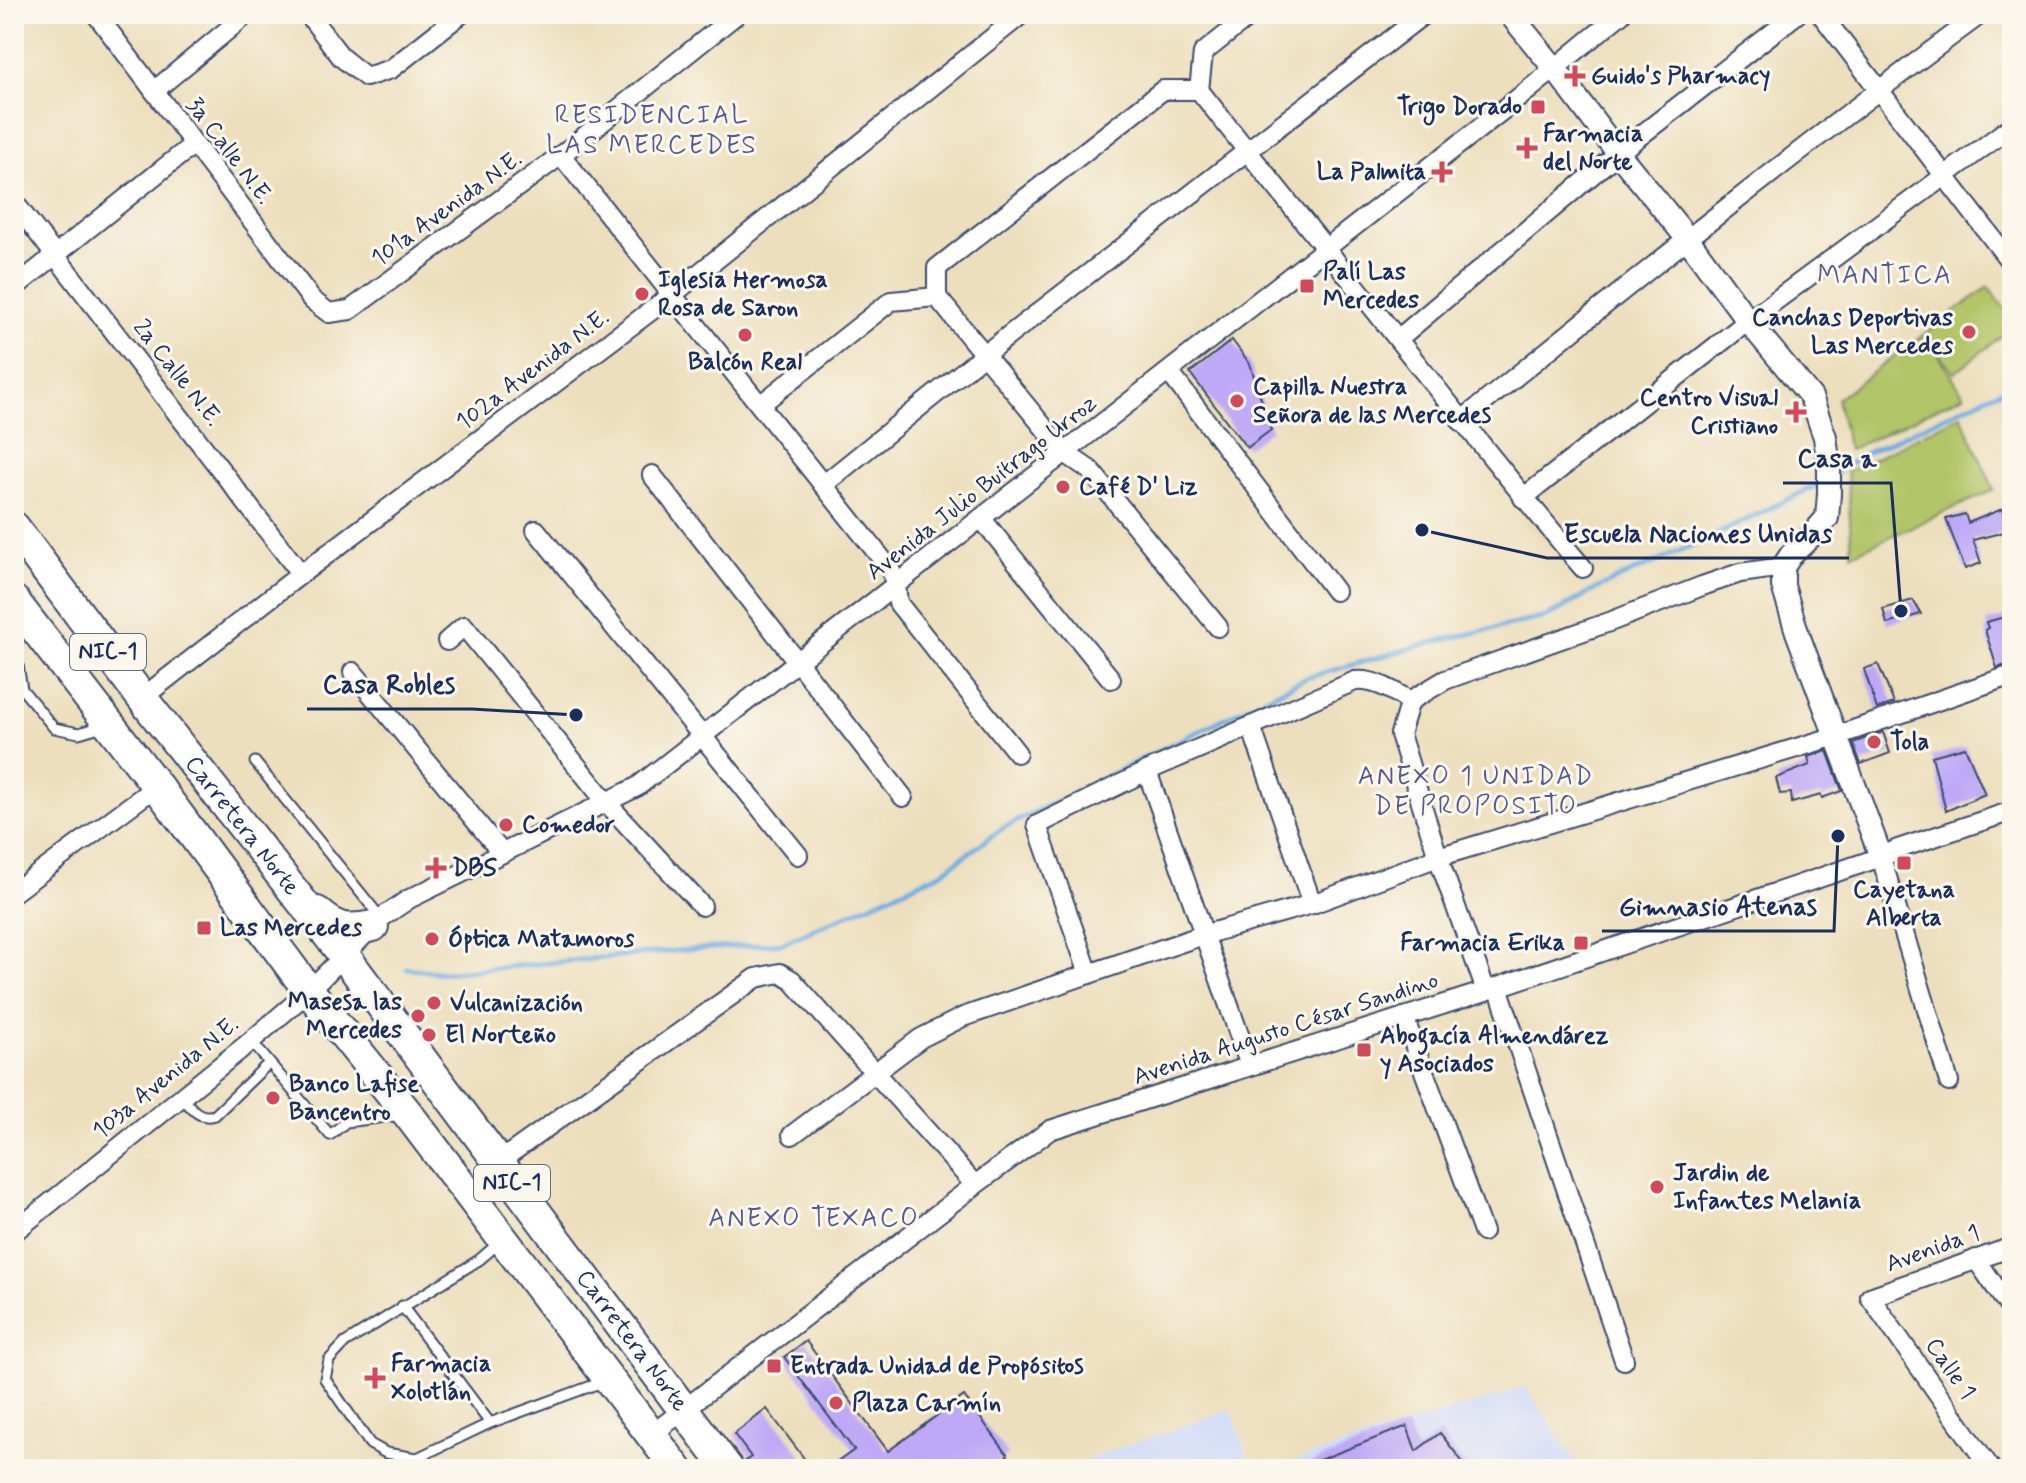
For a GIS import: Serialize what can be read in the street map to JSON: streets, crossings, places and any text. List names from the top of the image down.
{
  "streets": {
    "highway": ["NIC-1", "Carretera Norte"],
    "street": [
      "3a Calle N.E.",
      "101a Avenida N.E.",
      "102a Avenida N.E.",
      "2a Calle N.E.",
      "Avenida Julio Buitrago Urroz",
      "Avenida Augusto César Sandino",
      "103a Avenida N.E.",
      "Avenida 1",
      "Calle 1"
    ]
  },
  "crossings": [
    ["3a Calle N.E.", "101a Avenida N.E."],
    ["102a Avenida N.E.", "2a Calle N.E."],
    ["102a Avenida N.E.", "Carretera Norte"],
    ["Avenida Julio Buitrago Urroz", "Carretera Norte"],
    ["Avenida Julio Buitrago Urroz", "103a Avenida N.E."],
    ["Carretera Norte", "Avenida Augusto César Sandino"],
    ["Carretera Norte", "103a Avenida N.E."],
    ["Avenida 1", "Calle 1"]
  ],
  "districts": [
    "RESIDENCIAL LAS MERCEDES",
    "MANTICA",
    "ANEXO 1 UNIDAD DE PROPOSITO",
    "ANEXO TEXACO"
  ],
  "places": {
    "health": [
      "Guido's Pharmacy",
      "Farmacia del Norte",
      "La Palmita",
      "Centro Visual Cristiano",
      "DBS",
      "Farmacia Xolotlán"
    ],
    "transit": [
      "Trigo Dorado",
      "Palí Las Mercedes",
      "Cayetana Alberta",
      "Las Mercedes",
      "Farmacia Erika",
      "Abogacía Almendárez y Asociados",
      "Entrada Unidad de Propósitos"
    ],
    "other": [
      "Iglesia Hermosa Rosa de Saron",
      "Canchas Deportivas Las Mercedes",
      "Balcón Real",
      "Capilla Nuestra Señora de las Mercedes",
      "Café D' Liz",
      "Escuela Naciones Unidas",
      "Casa a",
      "Casa Robles",
      "Tola",
      "Comedor",
      "Gimnasio Atenas",
      "Óptica Matamoros",
      "Vulcanización",
      "Masesa las Mercedes",
      "El Norteño",
      "Banco Lafise Bancentro",
      "Jardin de Infantes Melania",
      "Plaza Carmín"
    ]
  }
}
